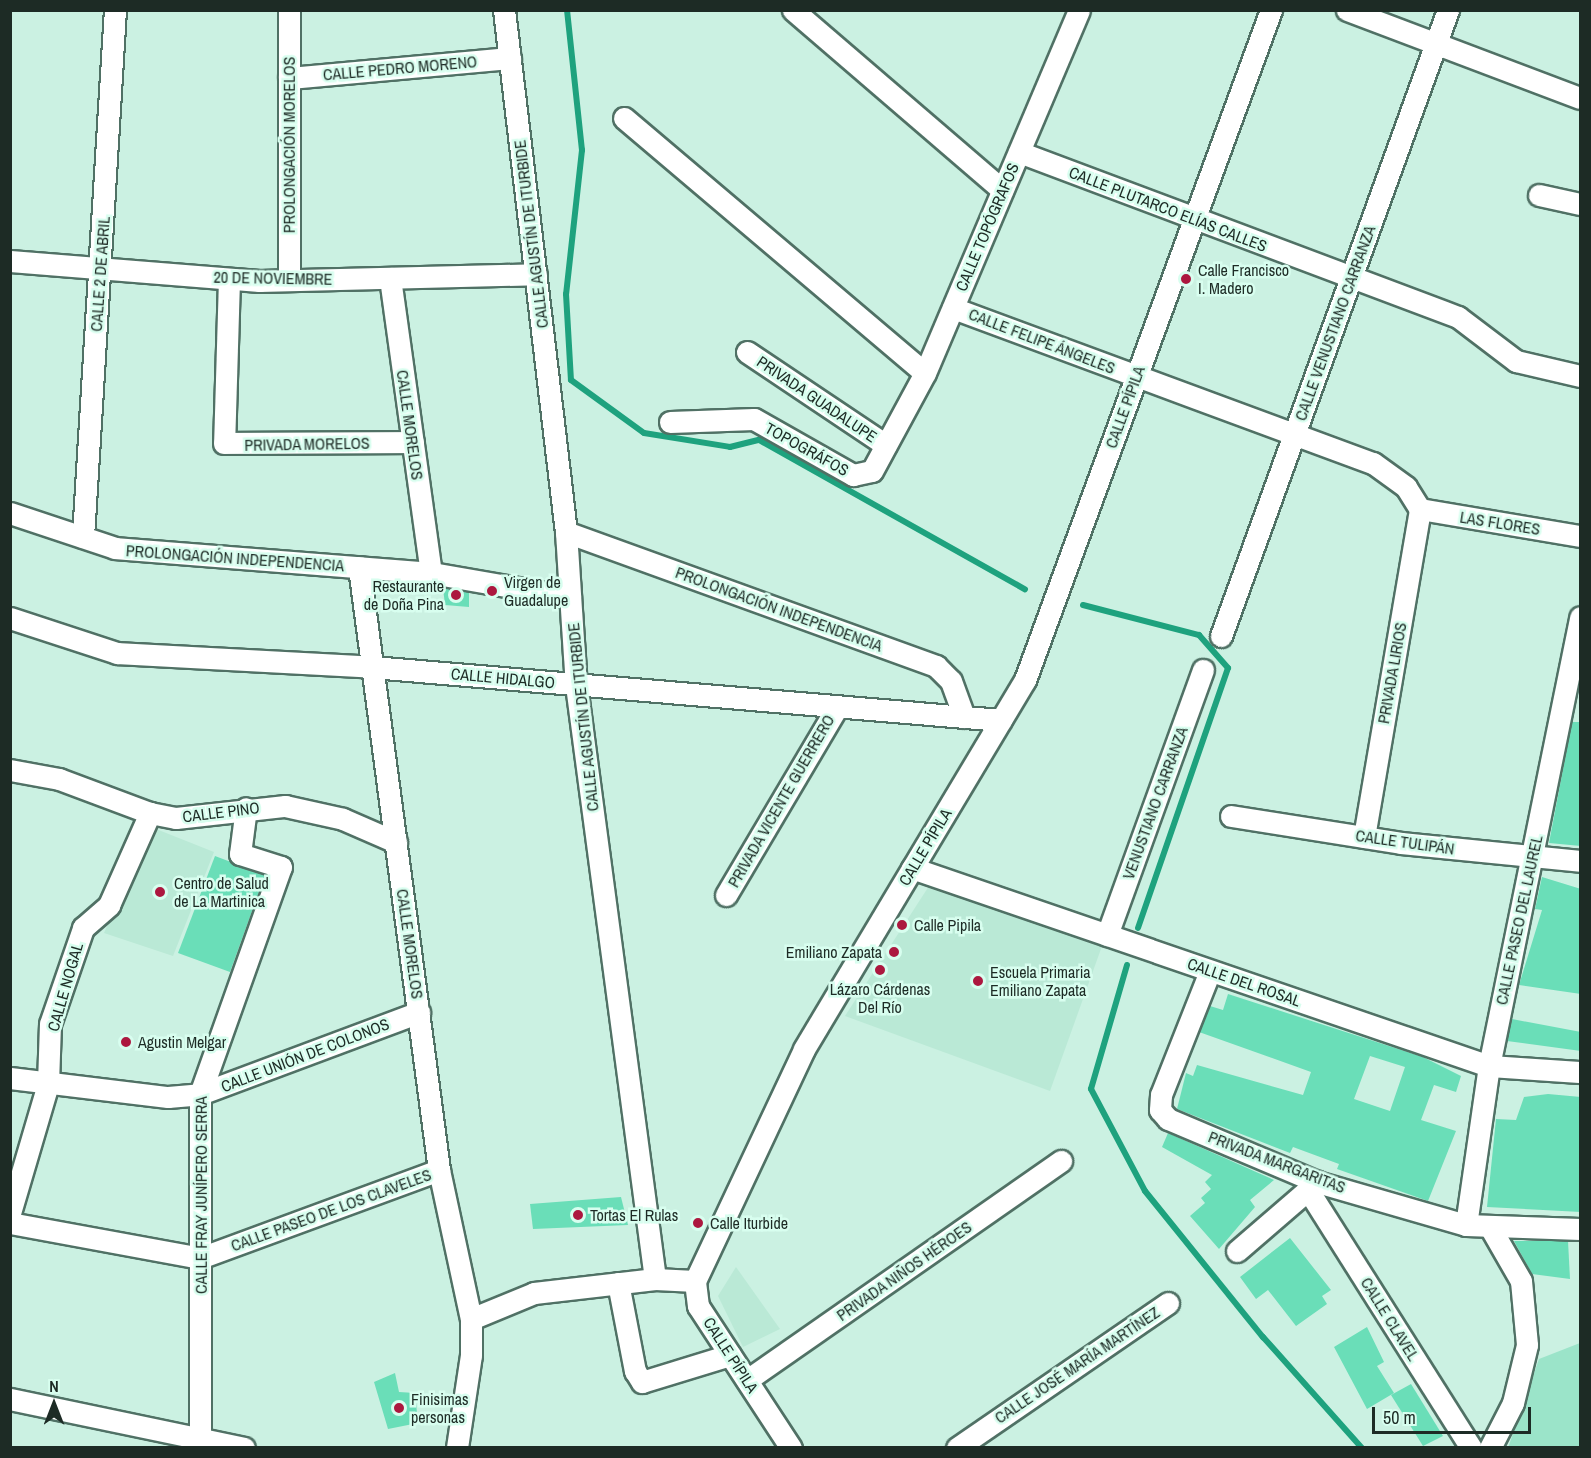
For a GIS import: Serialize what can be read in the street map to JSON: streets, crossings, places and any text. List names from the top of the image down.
{
  "streets": {
    "street": [
      "CALLE PEDRO MORENO",
      "PROLONGACIÓN MORELOS",
      "CALLE PLUTARCO ELÍAS CALLES",
      "CALLE TOPÓGRAFOS",
      "CALLE AGUSTÍN DE ITURBIDE",
      "CALLE 2 DE ABRIL",
      "20 DE NOVIEMBRE",
      "CALLE VENUSTIANO CARRANZA",
      "CALLE FELIPE ÁNGELES",
      "PRIVADA GUADALUPE",
      "CALLE PÍPILA",
      "CALLE MORELOS",
      "PRIVADA MORELOS",
      "TOPOGRÁFOS",
      "LAS FLORES",
      "PROLONGACIÓN INDEPENDENCIA",
      "PRIVADA LIRIOS",
      "CALLE HIDALGO",
      "PRIVADA VICENTE GUERRERO",
      "VENUSTIANO CARRANZA",
      "CALLE PINO",
      "CALLE TULIPÁN",
      "CALLE PASEO DEL LAUREL",
      "CALLE DEL ROSAL",
      "CALLE NOGAL",
      "CALLE UNIÓN DE COLONOS",
      "PRIVADA MARGARITAS",
      "CALLE FRAY JUNÍPERO SERRA",
      "CALLE PASEO DE LOS CLAVELES",
      "PRIVADA NIÑOS HÉROES",
      "CALLE CLAVEL",
      "CALLE JOSÉ MARÍA MARTÍNEZ"
    ]
  },
  "crossings": [
    ["CALLE PEDRO MORENO", "PROLONGACIÓN MORELOS"],
    ["CALLE PEDRO MORENO", "CALLE AGUSTÍN DE ITURBIDE"],
    ["PROLONGACIÓN MORELOS", "20 DE NOVIEMBRE"],
    ["CALLE PLUTARCO ELÍAS CALLES", "CALLE TOPÓGRAFOS"],
    ["CALLE PLUTARCO ELÍAS CALLES", "CALLE VENUSTIANO CARRANZA"],
    ["CALLE PLUTARCO ELÍAS CALLES", "CALLE PÍPILA"],
    ["CALLE TOPÓGRAFOS", "CALLE FELIPE ÁNGELES"],
    ["CALLE TOPÓGRAFOS", "PRIVADA GUADALUPE"],
    ["CALLE TOPÓGRAFOS", "TOPOGRÁFOS"],
    ["CALLE AGUSTÍN DE ITURBIDE", "20 DE NOVIEMBRE"],
    ["CALLE AGUSTÍN DE ITURBIDE", "PROLONGACIÓN INDEPENDENCIA"],
    ["CALLE AGUSTÍN DE ITURBIDE", "CALLE HIDALGO"],
    ["CALLE 2 DE ABRIL", "20 DE NOVIEMBRE"],
    ["CALLE 2 DE ABRIL", "PROLONGACIÓN INDEPENDENCIA"],
    ["20 DE NOVIEMBRE", "CALLE MORELOS"],
    ["20 DE NOVIEMBRE", "PRIVADA MORELOS"],
    ["CALLE VENUSTIANO CARRANZA", "CALLE FELIPE ÁNGELES"],
    ["CALLE FELIPE ÁNGELES", "CALLE PÍPILA"],
    ["CALLE FELIPE ÁNGELES", "LAS FLORES"],
    ["CALLE FELIPE ÁNGELES", "PRIVADA LIRIOS"],
    ["CALLE PÍPILA", "CALLE HIDALGO"],
    ["CALLE PÍPILA", "CALLE DEL ROSAL"],
    ["CALLE PÍPILA", "PRIVADA NIÑOS HÉROES"],
    ["CALLE MORELOS", "PRIVADA MORELOS"],
    ["CALLE MORELOS", "PROLONGACIÓN INDEPENDENCIA"],
    ["CALLE MORELOS", "CALLE HIDALGO"],
    ["CALLE MORELOS", "CALLE PINO"],
    ["CALLE MORELOS", "CALLE UNIÓN DE COLONOS"],
    ["CALLE MORELOS", "CALLE PASEO DE LOS CLAVELES"],
    ["LAS FLORES", "PRIVADA LIRIOS"],
    ["PROLONGACIÓN INDEPENDENCIA", "CALLE HIDALGO"],
    ["PRIVADA LIRIOS", "CALLE TULIPÁN"],
    ["CALLE HIDALGO", "PRIVADA VICENTE GUERRERO"],
    ["VENUSTIANO CARRANZA", "CALLE DEL ROSAL"],
    ["CALLE PINO", "CALLE NOGAL"],
    ["CALLE PINO", "CALLE FRAY JUNÍPERO SERRA"],
    ["CALLE TULIPÁN", "CALLE PASEO DEL LAUREL"],
    ["CALLE PASEO DEL LAUREL", "CALLE DEL ROSAL"],
    ["CALLE PASEO DEL LAUREL", "PRIVADA MARGARITAS"],
    ["CALLE DEL ROSAL", "PRIVADA MARGARITAS"],
    ["CALLE NOGAL", "CALLE UNIÓN DE COLONOS"],
    ["CALLE UNIÓN DE COLONOS", "CALLE FRAY JUNÍPERO SERRA"],
    ["PRIVADA MARGARITAS", "CALLE CLAVEL"],
    ["CALLE FRAY JUNÍPERO SERRA", "CALLE PASEO DE LOS CLAVELES"]
  ],
  "places": [
    "Calle Francisco I. Madero",
    "Virgen de Guadalupe",
    "Restaurante de Doña Pina",
    "Centro de Salud de La Martinica",
    "Calle Pipila",
    "Emiliano Zapata",
    "Lázaro Cárdenas Del Río",
    "Escuela Primaria Emiliano Zapata",
    "Agustin Melgar",
    "Tortas El Rulas",
    "Calle Iturbide",
    "Finisimas personas"
  ],
  "scale_bar": "50 m",
  "north": "top"
}
